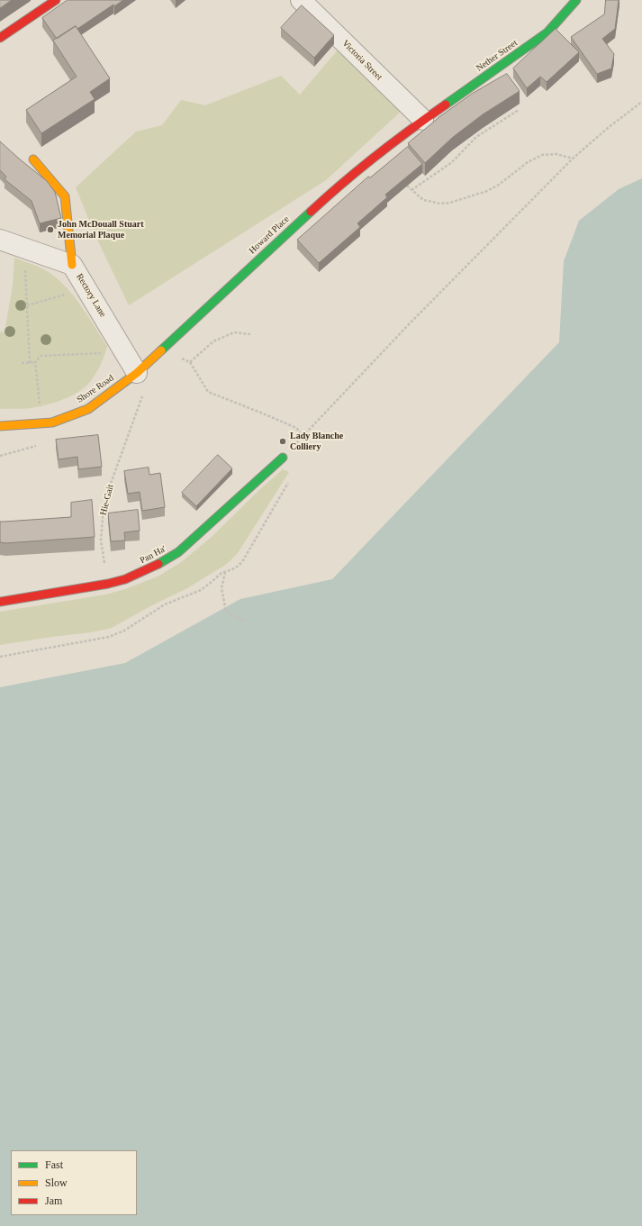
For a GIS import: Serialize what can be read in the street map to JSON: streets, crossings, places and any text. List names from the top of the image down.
{
  "streets": {
    "street": [
      "Nether Street",
      "Victoria Street",
      "Howard Place",
      "Rectory Lane",
      "Shore Road",
      "Pan Ha'"
    ],
    "path": ["Hie-Gait"]
  },
  "crossings": [
    ["Nether Street", "Victoria Street"],
    ["Nether Street", "Howard Place"],
    ["Victoria Street", "Howard Place"],
    ["Howard Place", "Rectory Lane"],
    ["Howard Place", "Shore Road"],
    ["Rectory Lane", "Shore Road"],
    ["Hie-Gait", "Pan Ha'"]
  ],
  "places": ["John McDouall Stuart Memorial Plaque", "Lady Blanche Colliery"],
  "legend": ["Fast", "Slow", "Jam"]
}
